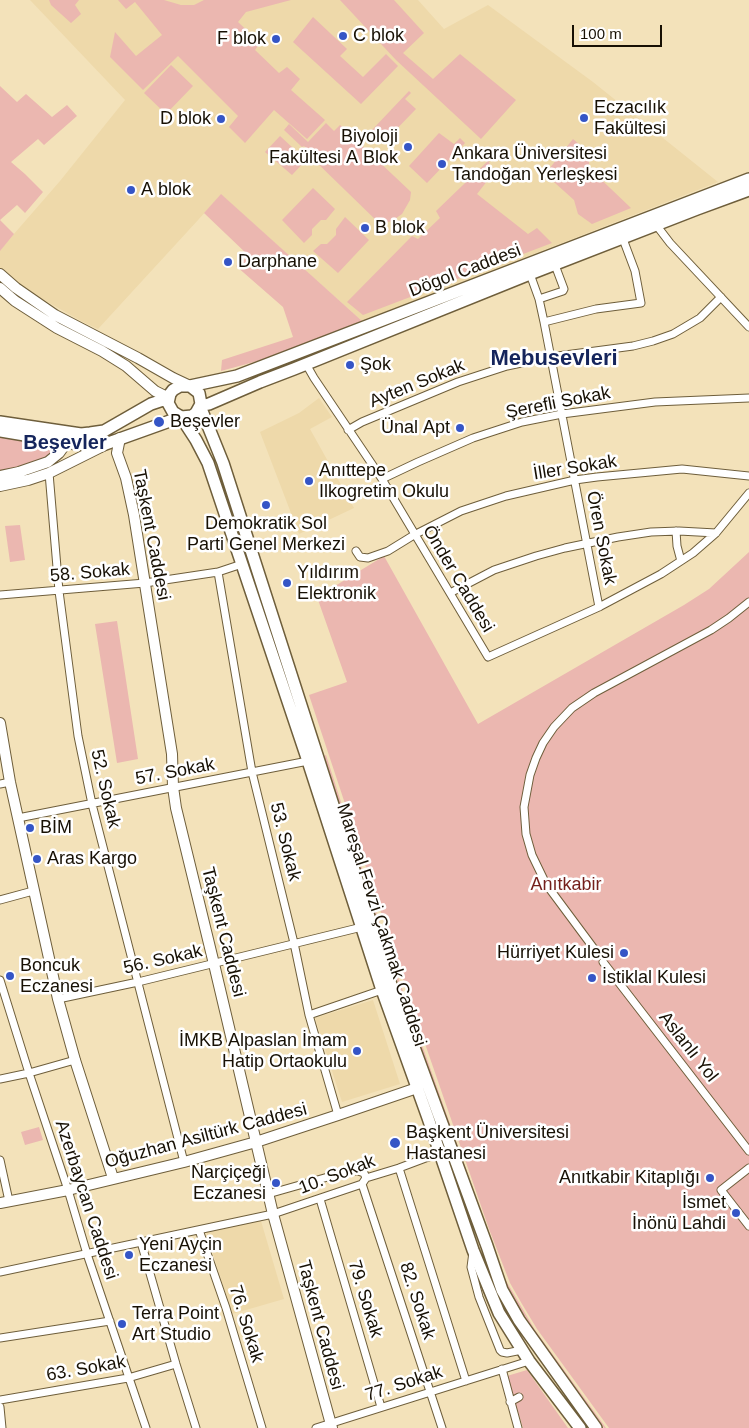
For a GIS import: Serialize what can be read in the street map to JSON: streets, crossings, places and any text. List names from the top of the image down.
{
  "streets": {
    "main road": ["Dögol Caddesi", "Mareşal Fevzi Çakmak Caddesi"],
    "street": [
      "Ayten Sokak",
      "Şerefli Sokak",
      "İller Sokak",
      "Taşkent Caddesi",
      "Ören Sokak",
      "58. Sokak",
      "Önder Caddesi",
      "57. Sokak",
      "52. Sokak",
      "53. Sokak",
      "56. Sokak",
      "Aslanlı Yol",
      "Oğuzhan Asiltürk Caddesi",
      "10. Sokak",
      "Azerbaycan Caddesi",
      "79. Sokak",
      "82. Sokak",
      "76. Sokak",
      "63. Sokak",
      "77. Sokak"
    ]
  },
  "crossings": [
    ["Dögol Caddesi", "Ören Sokak"],
    ["Dögol Caddesi", "Önder Caddesi"],
    ["Dögol Caddesi", "Mareşal Fevzi Çakmak Caddesi"],
    ["Ayten Sokak", "Ören Sokak"],
    ["Ayten Sokak", "Önder Caddesi"],
    ["Şerefli Sokak", "Ören Sokak"],
    ["Şerefli Sokak", "Önder Caddesi"],
    ["İller Sokak", "Ören Sokak"],
    ["İller Sokak", "Önder Caddesi"],
    ["Taşkent Caddesi", "58. Sokak"],
    ["Taşkent Caddesi", "57. Sokak"],
    ["Taşkent Caddesi", "56. Sokak"],
    ["Taşkent Caddesi", "Oğuzhan Asiltürk Caddesi"],
    ["Taşkent Caddesi", "10. Sokak"],
    ["Taşkent Caddesi", "77. Sokak"],
    ["Ören Sokak", "Önder Caddesi"],
    ["58. Sokak", "52. Sokak"],
    ["58. Sokak", "53. Sokak"],
    ["58. Sokak", "Mareşal Fevzi Çakmak Caddesi"],
    ["57. Sokak", "52. Sokak"],
    ["57. Sokak", "53. Sokak"],
    ["57. Sokak", "Mareşal Fevzi Çakmak Caddesi"],
    ["52. Sokak", "56. Sokak"],
    ["52. Sokak", "Oğuzhan Asiltürk Caddesi"],
    ["53. Sokak", "56. Sokak"],
    ["53. Sokak", "Oğuzhan Asiltürk Caddesi"],
    ["Mareşal Fevzi Çakmak Caddesi", "56. Sokak"],
    ["Mareşal Fevzi Çakmak Caddesi", "Oğuzhan Asiltürk Caddesi"],
    ["Mareşal Fevzi Çakmak Caddesi", "10. Sokak"],
    ["Mareşal Fevzi Çakmak Caddesi", "77. Sokak"],
    ["Oğuzhan Asiltürk Caddesi", "Azerbaycan Caddesi"],
    ["10. Sokak", "Azerbaycan Caddesi"],
    ["10. Sokak", "79. Sokak"],
    ["10. Sokak", "82. Sokak"],
    ["10. Sokak", "76. Sokak"],
    ["Azerbaycan Caddesi", "63. Sokak"],
    ["79. Sokak", "77. Sokak"],
    ["82. Sokak", "77. Sokak"]
  ],
  "districts": ["Mebusevleri", "Beşevler"],
  "parks": ["Anıtkabir"],
  "places": [
    "C blok",
    "F blok",
    "Eczacılık Fakültesi",
    "D blok",
    "Biyoloji Fakültesi A Blok",
    "Ankara Üniversitesi Tandoğan Yerleşkesi",
    "A blok",
    "B blok",
    "Darphane",
    "Şok",
    "Beşevler",
    "Ünal Apt",
    "Anıttepe Ilkogretim Okulu",
    "Demokratik Sol Parti Genel Merkezi",
    "Yıldırım Elektronik",
    "BİM",
    "Aras Kargo",
    "Hürriyet Kulesi",
    "Boncuk Eczanesi",
    "İstiklal Kulesi",
    "İMKB Alpaslan İmam Hatip Ortaokulu",
    "Başkent Üniversitesi Hastanesi",
    "Anıtkabir Kitaplığı",
    "Narçiçeği Eczanesi",
    "İsmet İnönü Lahdi",
    "Yeni Ayçin Eczanesi",
    "Terra Point Art Studio"
  ],
  "scale_bar": "100 m"
}
